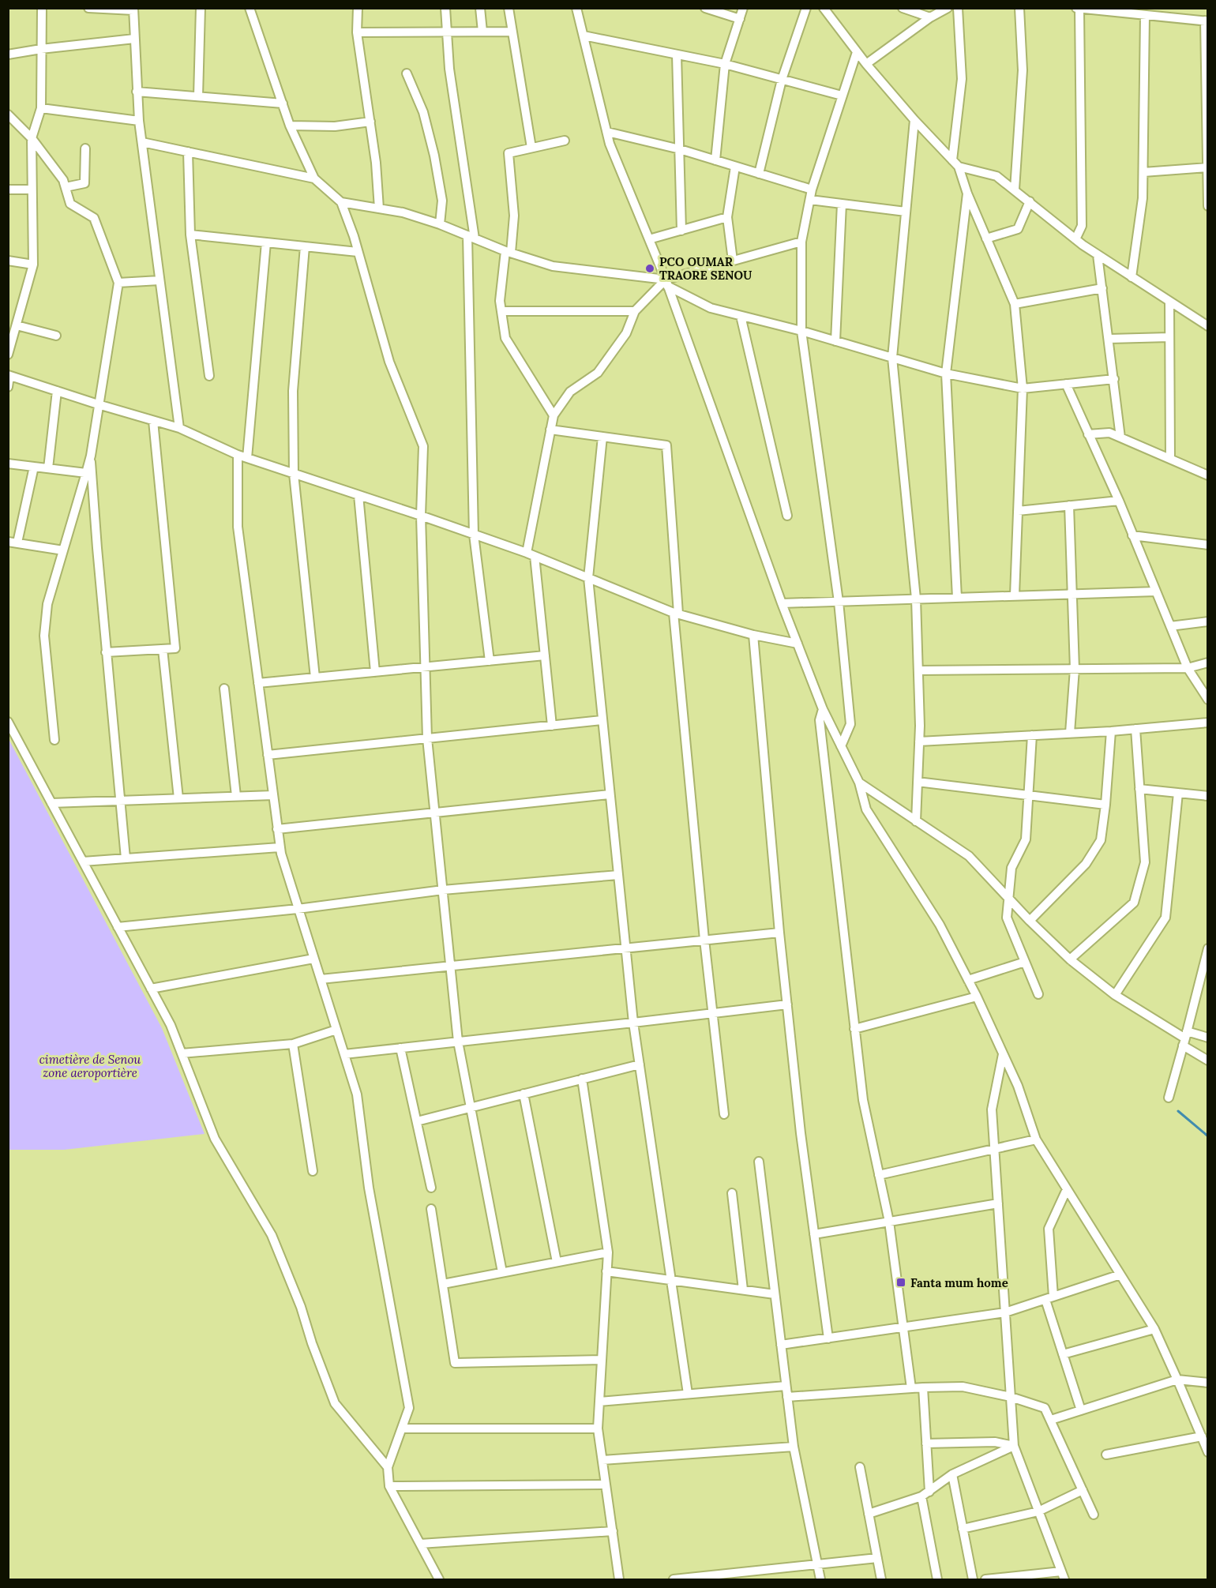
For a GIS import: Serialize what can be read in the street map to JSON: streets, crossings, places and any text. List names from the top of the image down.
{
  "parks": ["cimetière de Senou zone aeroportière"],
  "places": {
    "other": ["PCO OUMAR TRAORE SENOU"],
    "transit": ["Fanta mum home"]
  }
}
